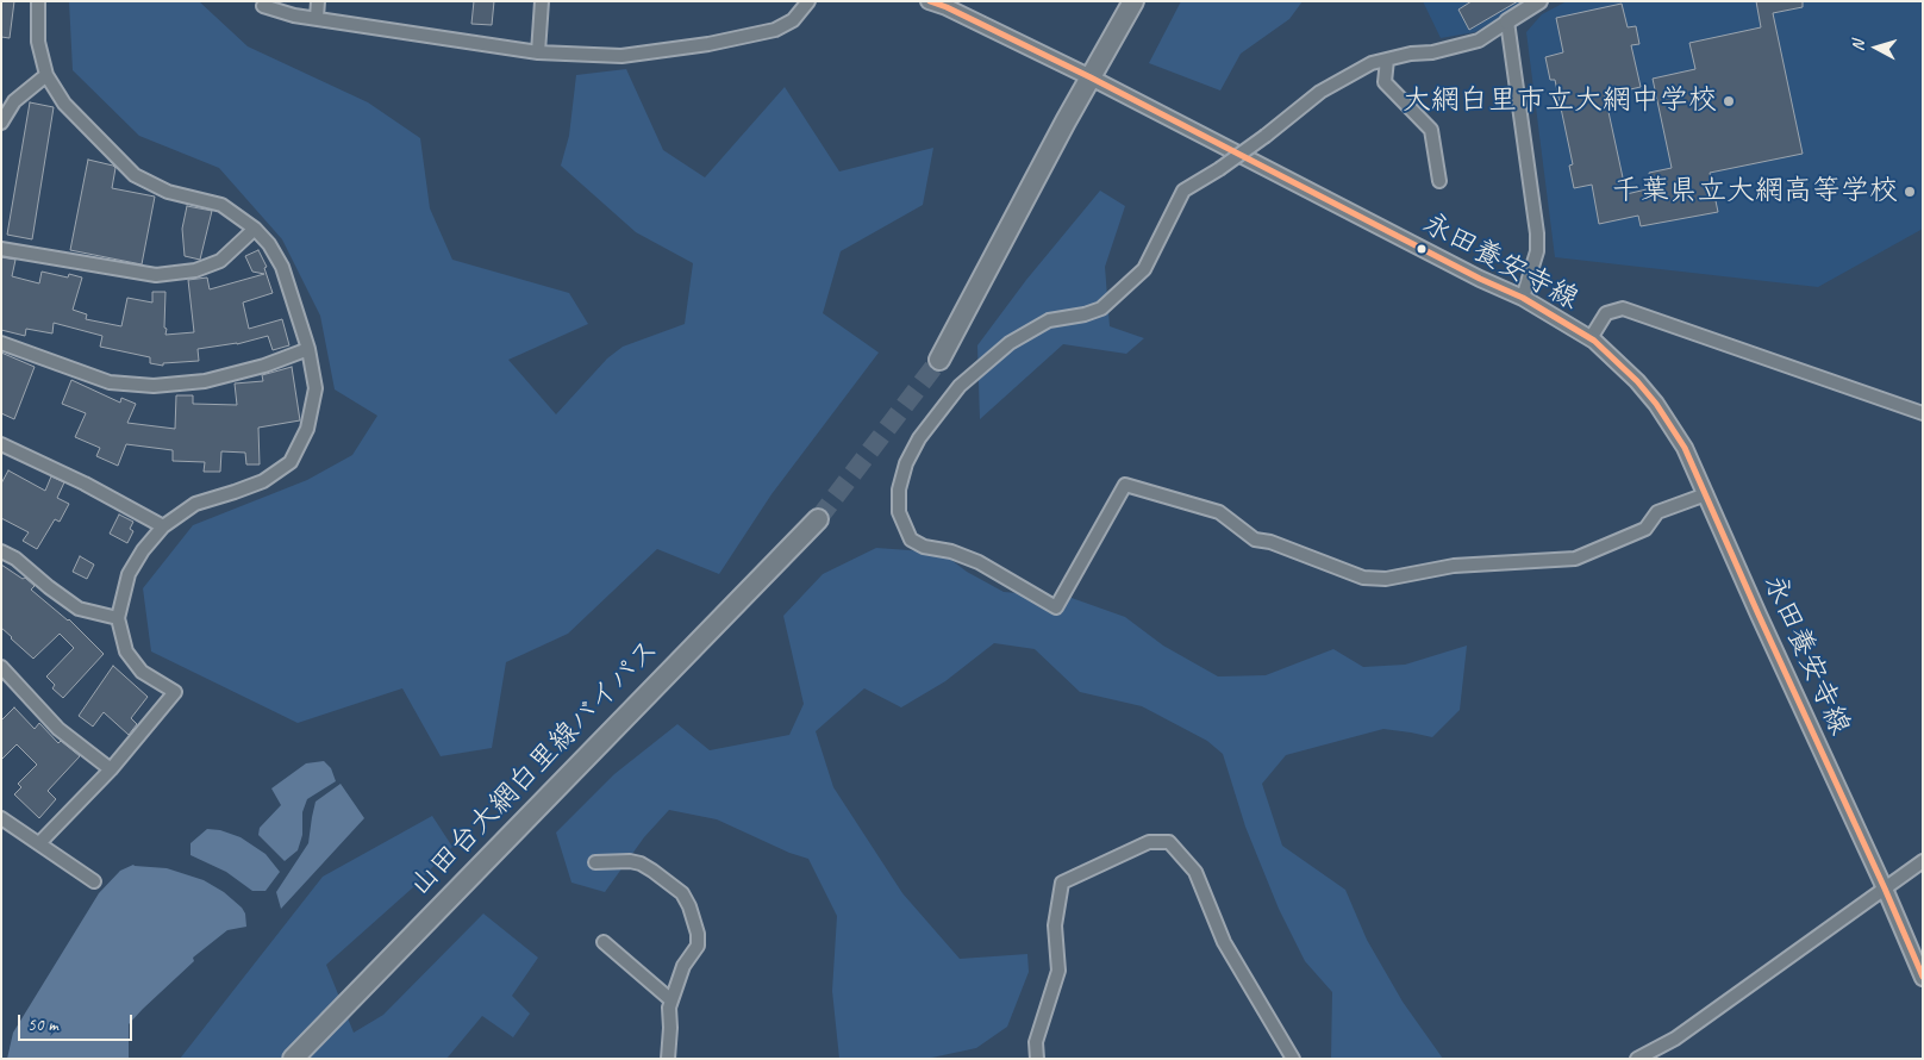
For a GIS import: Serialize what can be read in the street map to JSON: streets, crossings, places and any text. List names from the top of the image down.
{
  "streets": {
    "main road": ["山田台大網白里線バイパス"],
    "street": ["永田養安寺線"]
  },
  "places": ["大網白里市立大網中学校", "千葉県立大網高等学校"],
  "scale_bar": "50 m",
  "north": "left"
}
